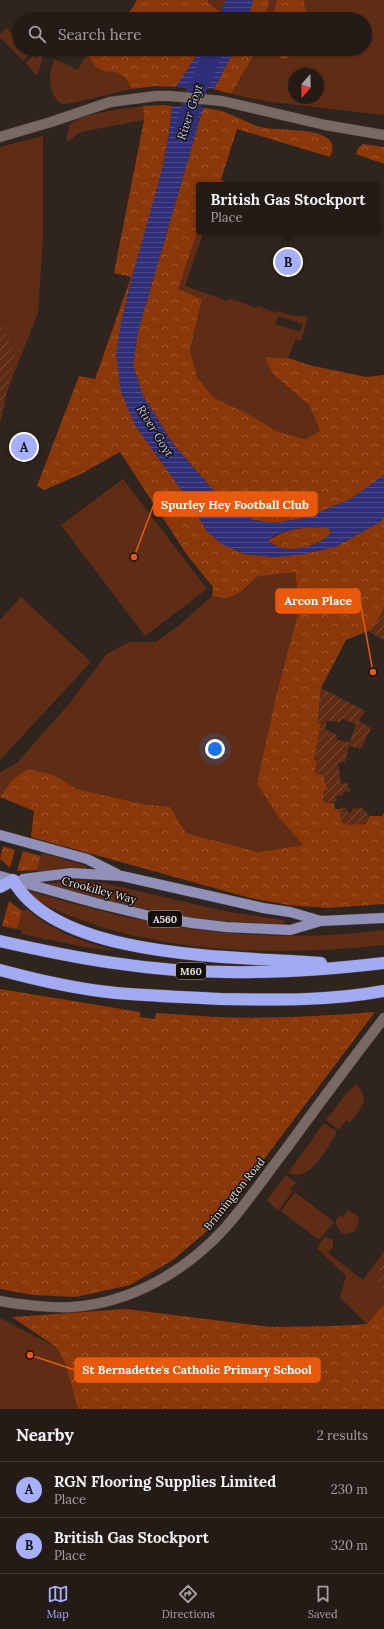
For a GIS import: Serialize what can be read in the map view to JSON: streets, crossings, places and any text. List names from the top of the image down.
{
  "streets": {
    "highway": ["M60"],
    "main road": ["Crookilley Way", "A560"],
    "street": ["Brinnington Road"]
  },
  "crossings": [
    ["Crookilley Way", "M60"]
  ],
  "water": ["River Goyt"],
  "places": ["Spurley Hey Football Club", "Arcon Place", "St Bernadette's Catholic Primary School"],
  "north": "bottom",
  "page": {
    "search": "Search here",
    "popup": ["British Gas Stockport", "Place"],
    "pins": ["B", "A"],
    "heading": ["Nearby", "2 results"],
    "list": [
      {
        "mark": "A",
        "name": "RGN Flooring Supplies Limited",
        "note": "Place",
        "value": "230 m"
      },
      {
        "mark": "B",
        "name": "British Gas Stockport",
        "note": "Place",
        "value": "320 m"
      }
    ],
    "nav": ["Map", "Directions", "Saved"]
  }
}
